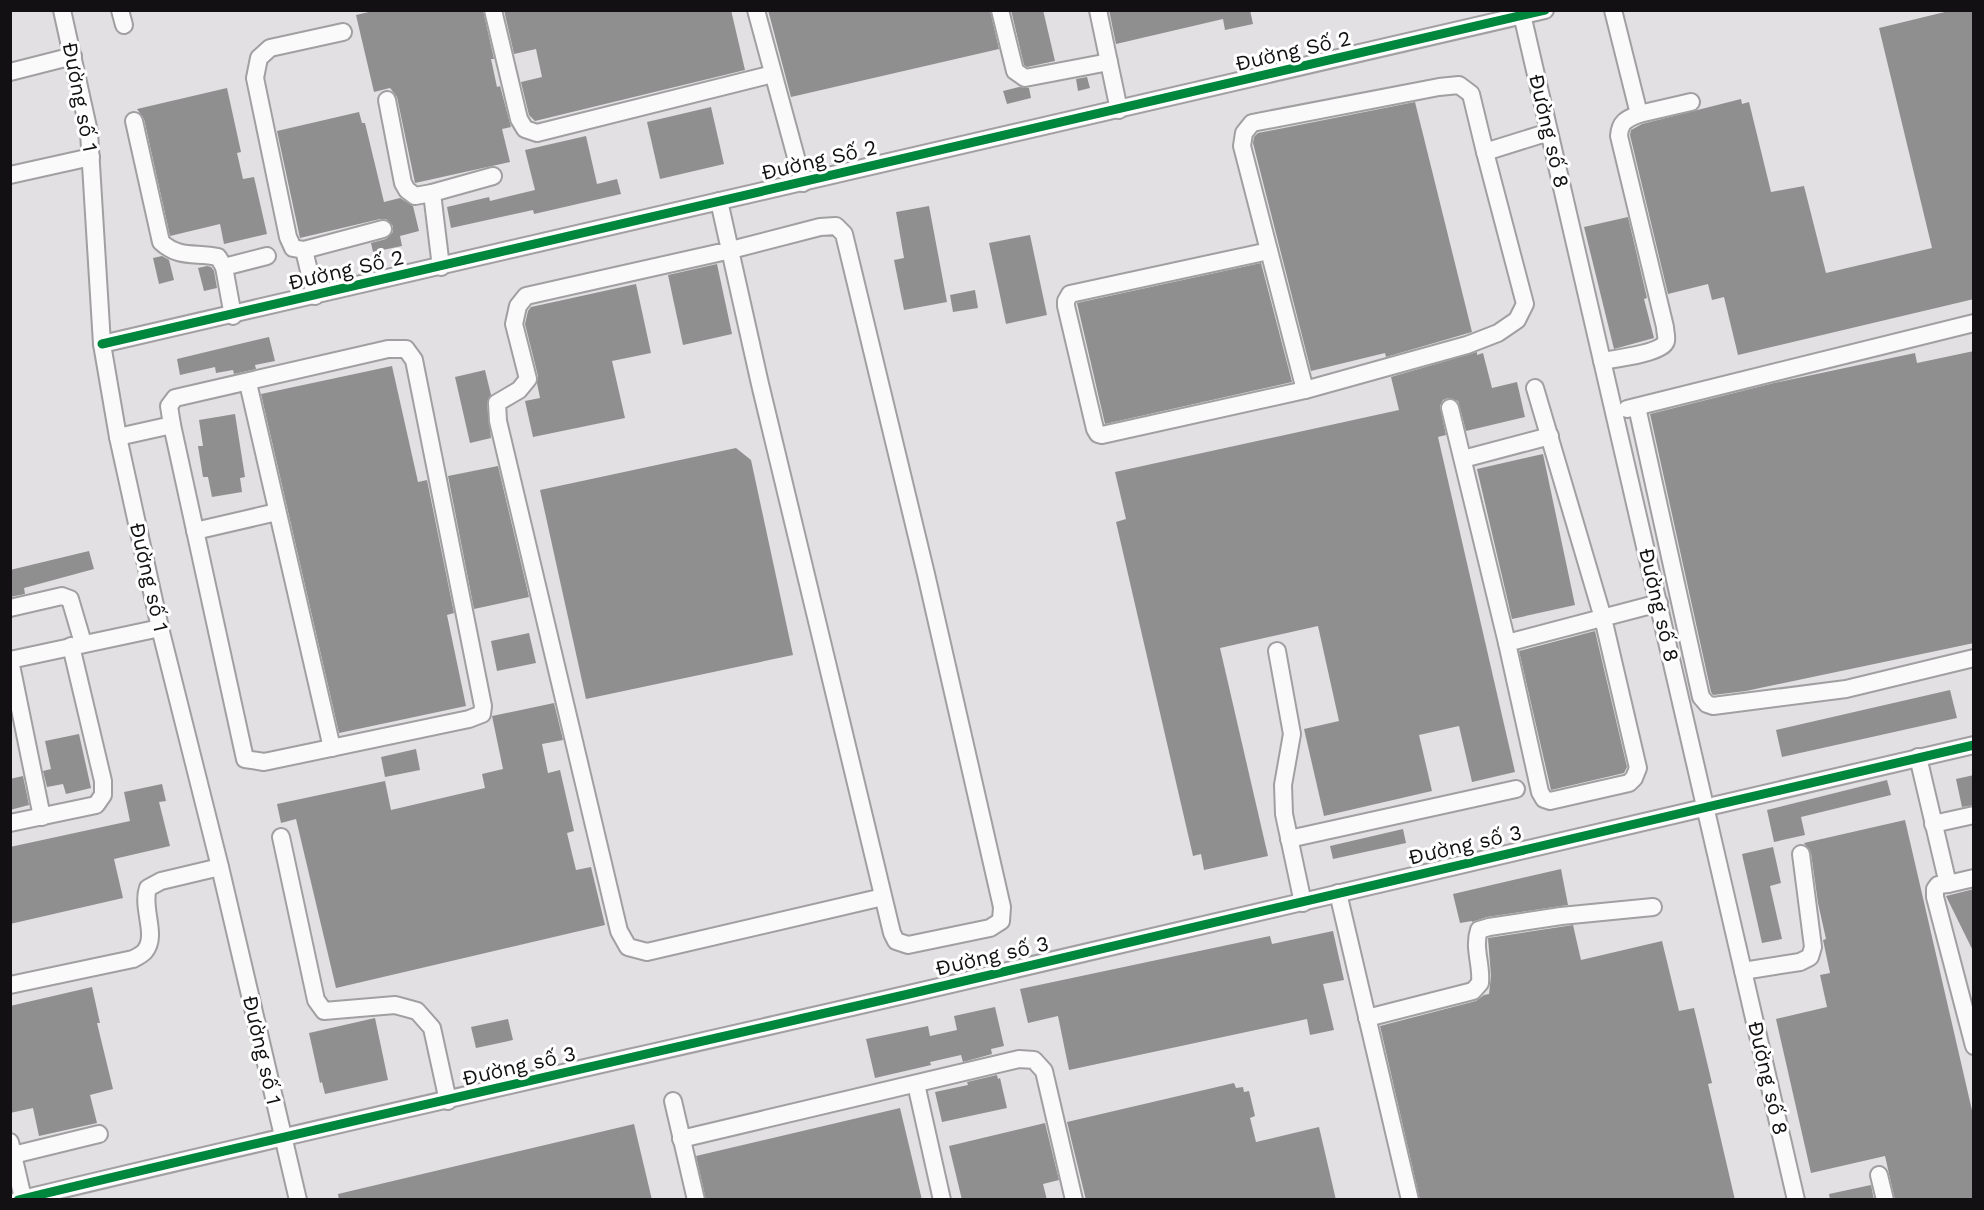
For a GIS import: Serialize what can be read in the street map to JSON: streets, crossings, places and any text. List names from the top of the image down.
{
  "streets": {
    "street": [
      "Đường Số 2",
      "Đường số 1",
      "Đường số 8",
      "Đường số 3"
    ]
  },
  "crossings": [
    ["Đường Số 2", "Đường số 1"],
    ["Đường Số 2", "Đường số 8"],
    ["Đường số 1", "Đường số 3"],
    ["Đường số 8", "Đường số 3"]
  ]
}
